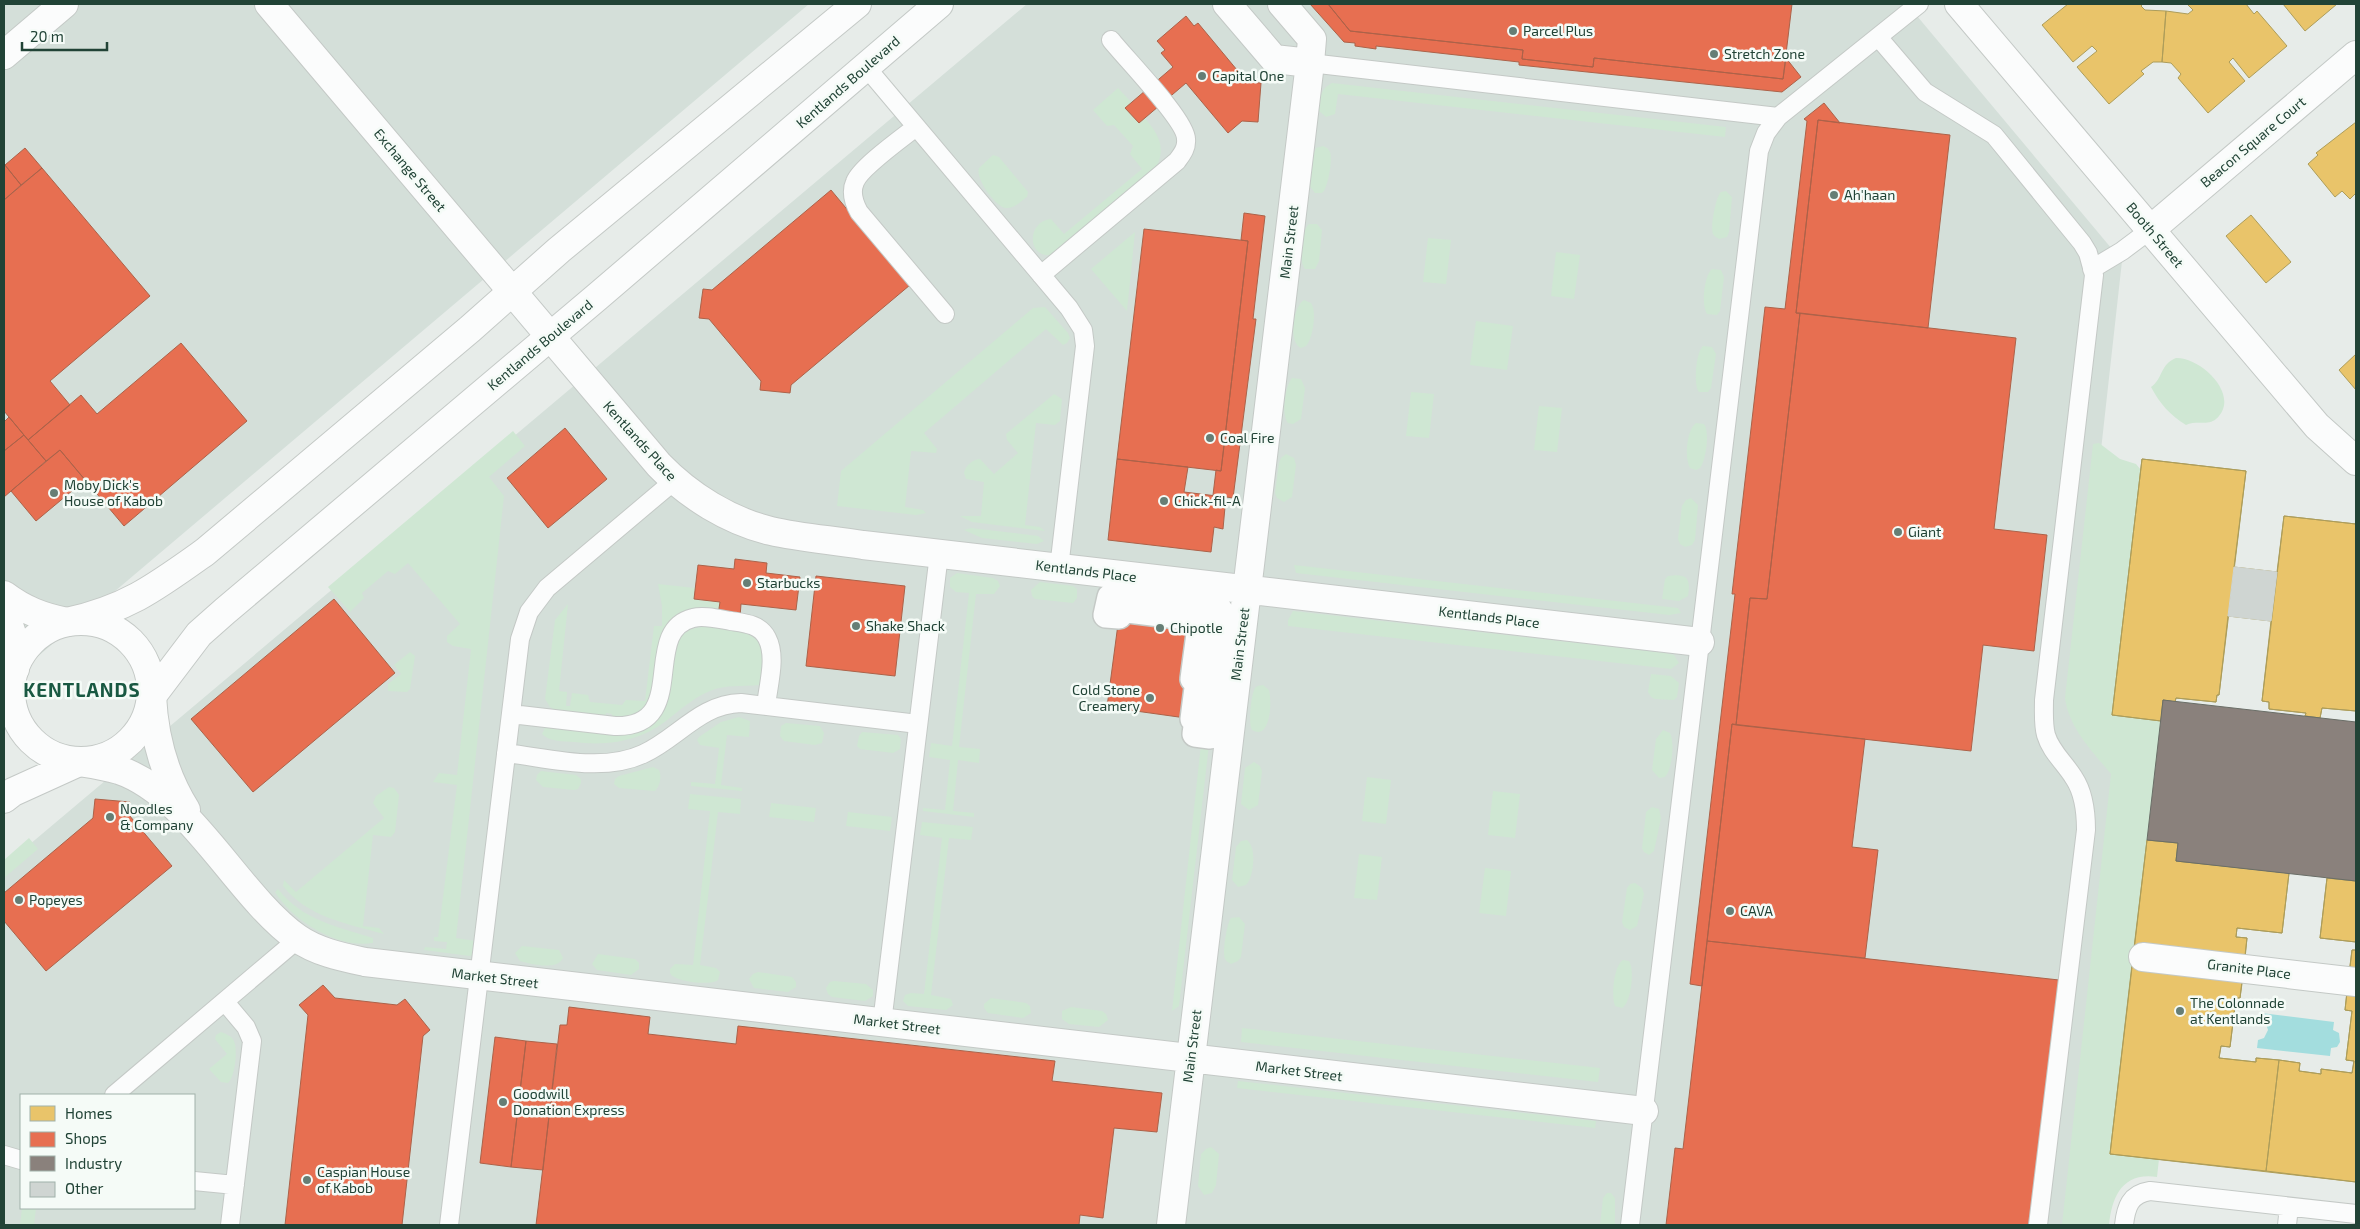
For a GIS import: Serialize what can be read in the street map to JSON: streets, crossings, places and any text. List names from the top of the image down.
{
  "streets": {
    "street": [
      "Kentlands Boulevard",
      "Beacon Square Court",
      "Exchange Street",
      "Booth Street",
      "Main Street",
      "Kentlands Place",
      "Granite Place",
      "Market Street"
    ]
  },
  "crossings": [
    ["Kentlands Boulevard", "Exchange Street"],
    ["Kentlands Boulevard", "Kentlands Place"],
    ["Kentlands Boulevard", "Market Street"],
    ["Beacon Square Court", "Booth Street"],
    ["Exchange Street", "Kentlands Place"],
    ["Main Street", "Kentlands Place"],
    ["Main Street", "Market Street"]
  ],
  "districts": ["KENTLANDS"],
  "places": [
    "Parcel Plus",
    "Stretch Zone",
    "Capital One",
    "Ah'haan",
    "Coal Fire",
    "Moby Dick's House of Kabob",
    "Chick-fil-A",
    "Giant",
    "Starbucks",
    "Shake Shack",
    "Chipotle",
    "Cold Stone Creamery",
    "Noodles & Company",
    "Popeyes",
    "CAVA",
    "The Colonnade at Kentlands",
    "Goodwill Donation Express",
    "Caspian House of Kabob"
  ],
  "legend": [
    "Homes",
    "Shops",
    "Industry",
    "Other"
  ],
  "scale_bar": "20 m"
}
